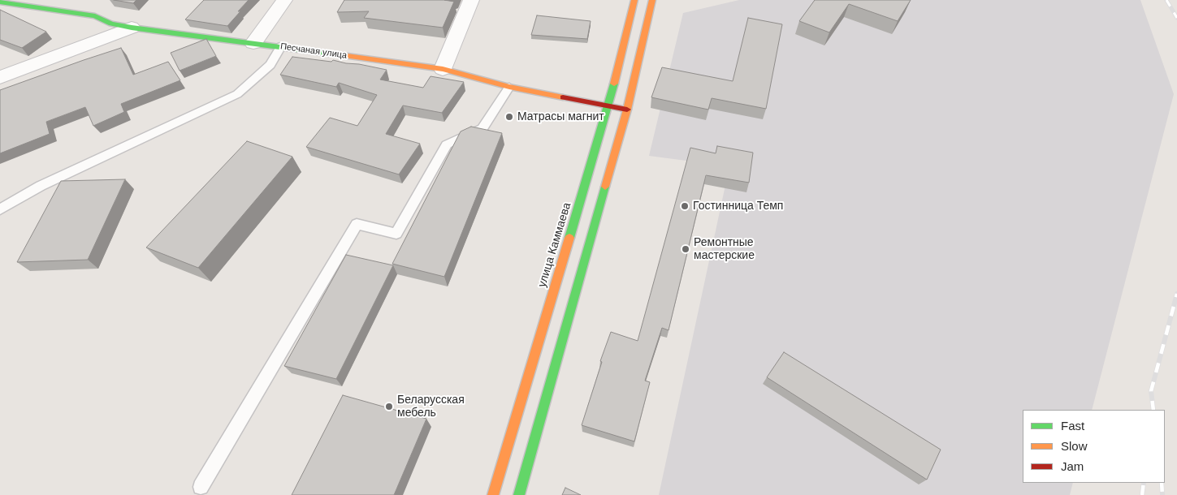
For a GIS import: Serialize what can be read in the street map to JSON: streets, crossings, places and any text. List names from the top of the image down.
{
  "streets": {
    "main road": ["Песчаная улица", "улица Каммаева"]
  },
  "crossings": [
    ["Песчаная улица", "улица Каммаева"]
  ],
  "places": [
    "Матрасы магнит",
    "Гостинница Темп",
    "Ремонтные мастерские",
    "Беларусская мебель"
  ],
  "legend": ["Fast", "Slow", "Jam"]
}
